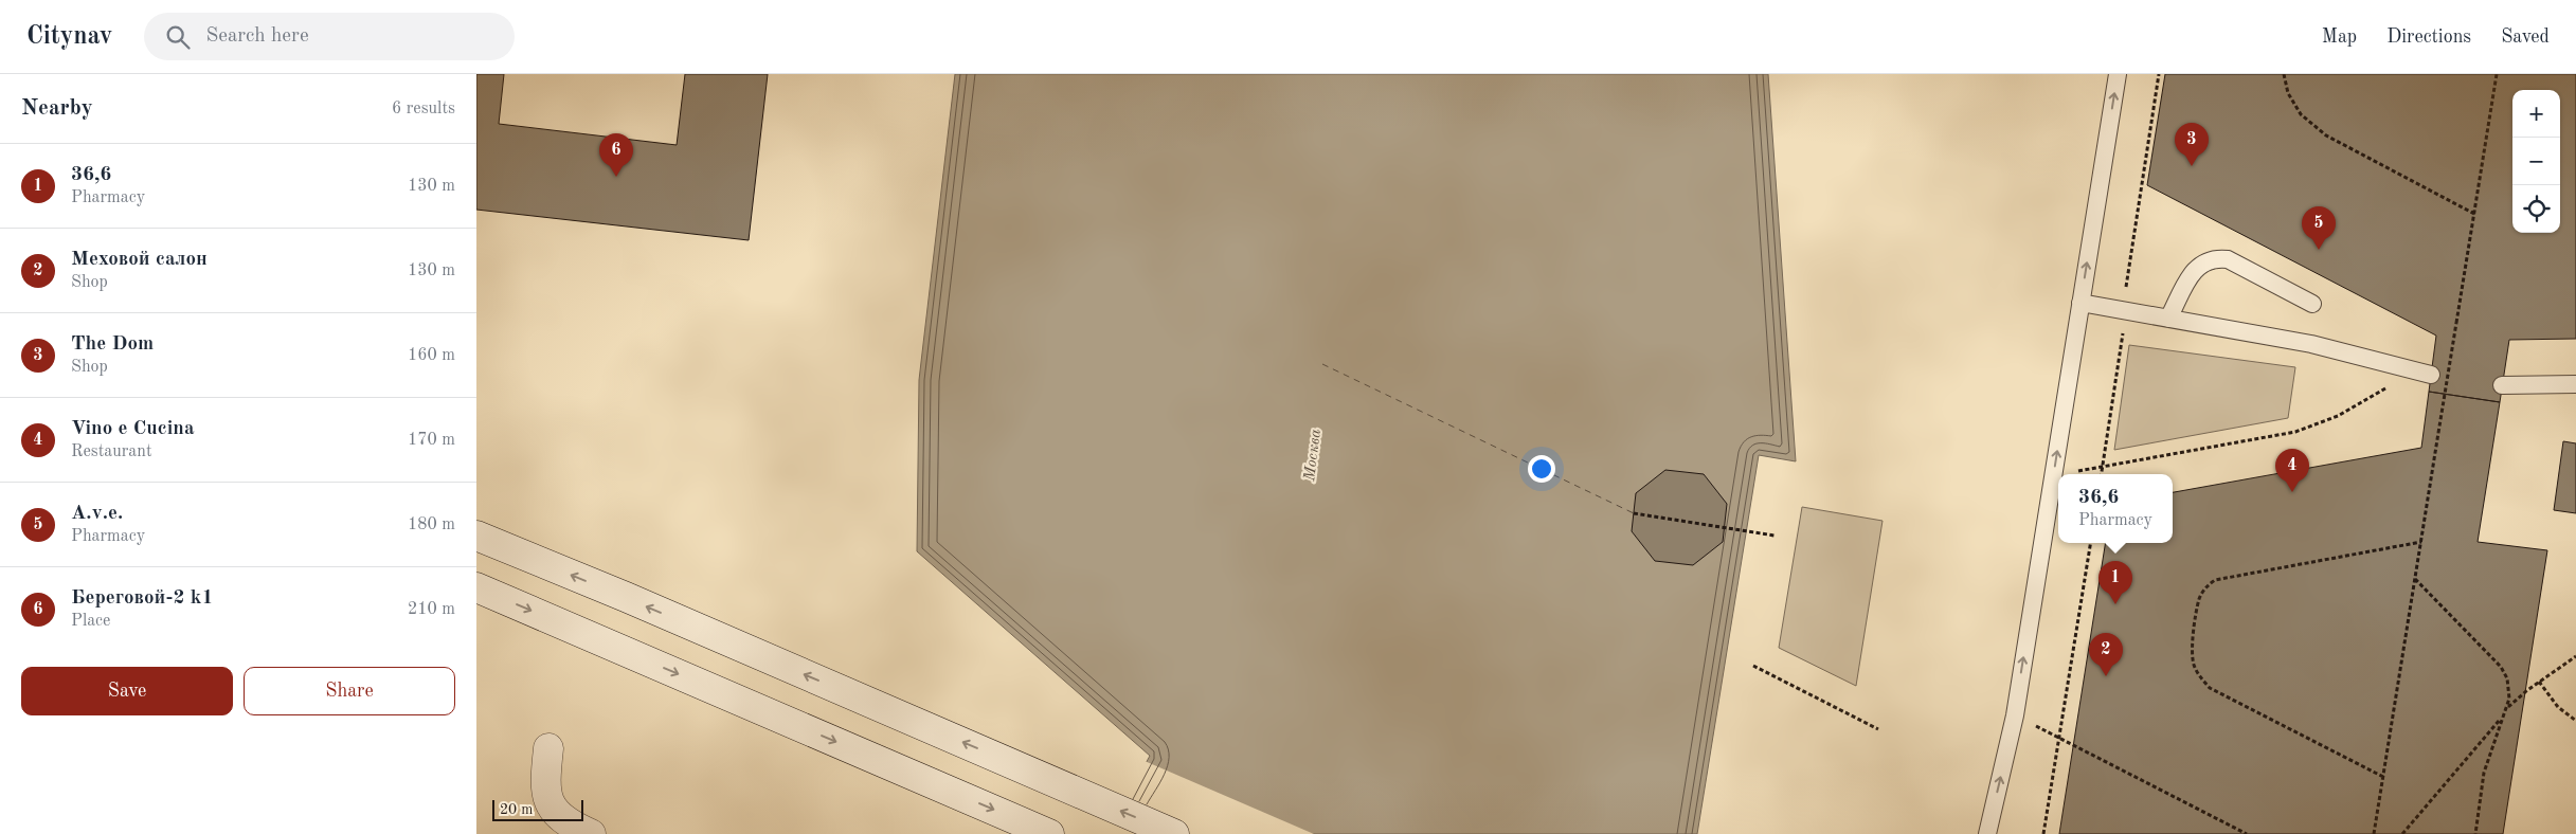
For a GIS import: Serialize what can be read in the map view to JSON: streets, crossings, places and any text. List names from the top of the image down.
{
  "water": ["Москва"],
  "scale_bar": "20 m",
  "page": {
    "header": "Citynav",
    "search": "Search here",
    "nav": ["Map", "Directions", "Saved"],
    "heading": ["Nearby", "6 results"],
    "map_buttons": ["+", "−"],
    "pins": [
      "3",
      "6",
      "5",
      "4",
      "1",
      "2"
    ],
    "list": [
      {
        "mark": "1",
        "name": "36,6",
        "note": "Pharmacy",
        "value": "130 m"
      },
      {
        "mark": "2",
        "name": "Меховой салон",
        "note": "Shop",
        "value": "130 m"
      },
      {
        "mark": "3",
        "name": "The Dom",
        "note": "Shop",
        "value": "160 m"
      },
      {
        "mark": "4",
        "name": "Vino e Cucina",
        "note": "Restaurant",
        "value": "170 m"
      },
      {
        "mark": "5",
        "name": "A.v.e.",
        "note": "Pharmacy",
        "value": "180 m"
      },
      {
        "mark": "6",
        "name": "Береговой-2 k1",
        "note": "Place",
        "value": "210 m"
      }
    ],
    "popup": ["36,6", "Pharmacy"],
    "buttons": ["Save", "Share"],
    "scale": "20 m"
  }
}
